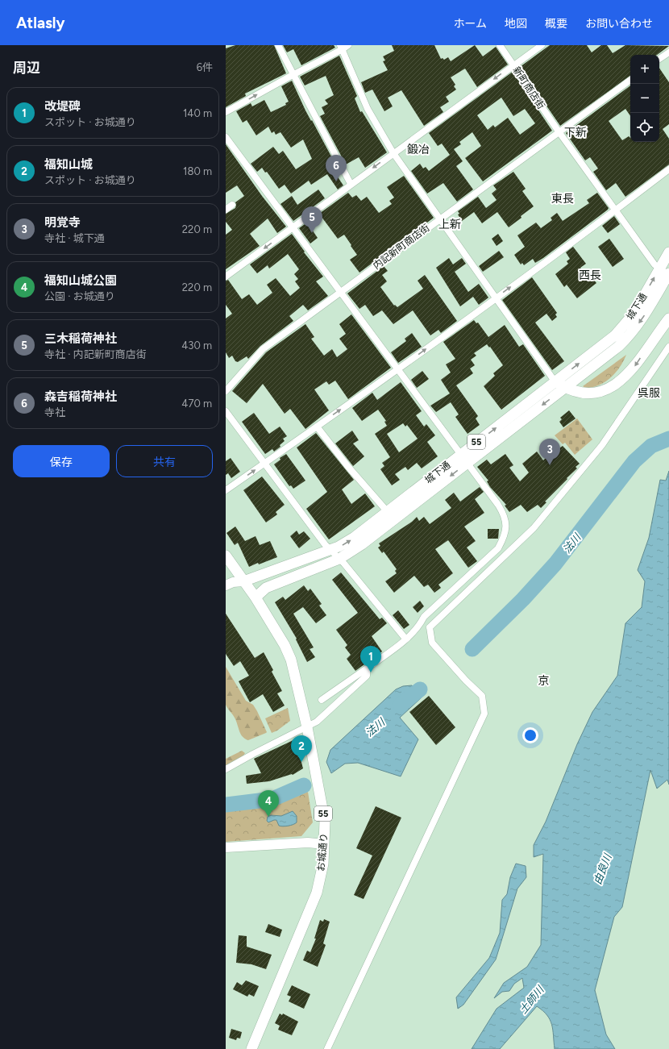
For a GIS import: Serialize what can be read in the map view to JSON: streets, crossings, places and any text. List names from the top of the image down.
{
  "streets": {
    "main road": ["城下通", "55", "お城通り"],
    "street": ["新町商店街", "内記新町商店街"]
  },
  "crossings": [
    ["新町商店街", "内記新町商店街"],
    ["新町商店街", "城下通"],
    ["城下通", "お城通り"]
  ],
  "districts": [
    "下新",
    "鍛冶",
    "東長",
    "上新",
    "西長",
    "呉服",
    "京"
  ],
  "water": ["法川", "由良川", "土師川"],
  "page": {
    "header": "Atlasly",
    "nav": [
      "ホーム",
      "地図",
      "概要",
      "お問い合わせ"
    ],
    "heading": ["周辺", "6件"],
    "map_buttons": ["+", "−"],
    "list": [
      {
        "mark": "1",
        "name": "改堤碑",
        "note": "スポット · お城通り",
        "value": "140 m"
      },
      {
        "mark": "2",
        "name": "福知山城",
        "note": "スポット · お城通り",
        "value": "180 m"
      },
      {
        "mark": "3",
        "name": "明覚寺",
        "note": "寺社 · 城下通",
        "value": "220 m"
      },
      {
        "mark": "4",
        "name": "福知山城公園",
        "note": "公園 · お城通り",
        "value": "220 m"
      },
      {
        "mark": "5",
        "name": "三木稲荷神社",
        "note": "寺社 · 内記新町商店街",
        "value": "430 m"
      },
      {
        "mark": "6",
        "name": "森吉稲荷神社",
        "note": "寺社",
        "value": "470 m"
      }
    ],
    "pins": [
      "6",
      "5",
      "3",
      "1",
      "2",
      "4"
    ],
    "buttons": ["保存", "共有"]
  }
}
